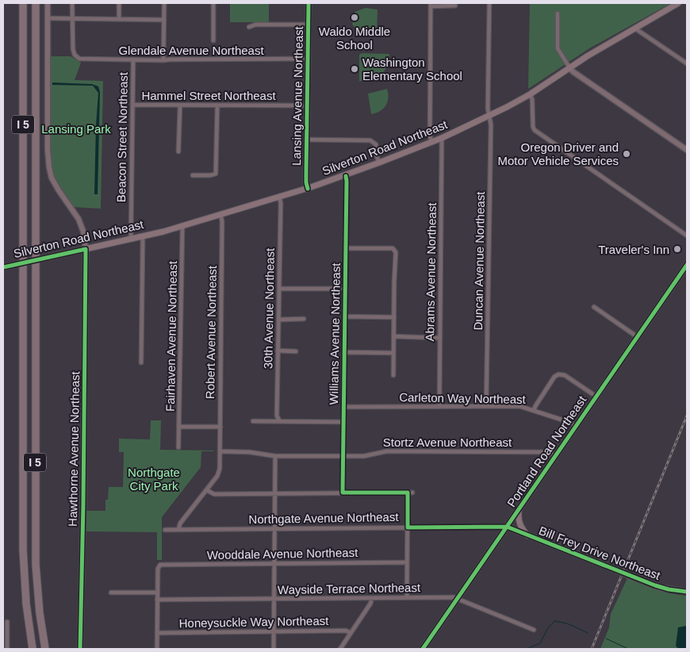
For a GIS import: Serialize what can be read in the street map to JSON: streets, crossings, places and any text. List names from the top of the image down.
{
  "streets": {
    "highway": ["I 5"],
    "main road": [
      "Lansing Avenue Northeast",
      "Silverton Road Northeast",
      "Hawthorne Avenue Northeast",
      "Portland Road Northeast",
      "Bill Frey Drive Northeast"
    ],
    "street": [
      "Glendale Avenue Northeast",
      "Hammel Street Northeast",
      "Beacon Street Northeast",
      "Duncan Avenue Northeast",
      "Abrams Avenue Northeast",
      "30th Avenue Northeast",
      "Robert Avenue Northeast",
      "Williams Avenue Northeast",
      "Fairhaven Avenue Northeast",
      "Carleton Way Northeast",
      "Stortz Avenue Northeast",
      "Northgate Avenue Northeast",
      "Wooddale Avenue Northeast",
      "Wayside Terrace Northeast",
      "Honeysuckle Way Northeast"
    ]
  },
  "crossings": [
    ["Glendale Avenue Northeast", "Lansing Avenue Northeast"],
    ["Glendale Avenue Northeast", "Beacon Street Northeast"],
    ["Hammel Street Northeast", "Lansing Avenue Northeast"],
    ["Hammel Street Northeast", "Beacon Street Northeast"],
    ["Lansing Avenue Northeast", "Silverton Road Northeast"],
    ["Beacon Street Northeast", "Silverton Road Northeast"],
    ["Silverton Road Northeast", "Duncan Avenue Northeast"],
    ["Silverton Road Northeast", "Abrams Avenue Northeast"],
    ["Silverton Road Northeast", "30th Avenue Northeast"],
    ["Silverton Road Northeast", "Robert Avenue Northeast"],
    ["Silverton Road Northeast", "Williams Avenue Northeast"],
    ["Silverton Road Northeast", "Fairhaven Avenue Northeast"],
    ["Silverton Road Northeast", "Hawthorne Avenue Northeast"],
    ["Duncan Avenue Northeast", "Carleton Way Northeast"],
    ["Abrams Avenue Northeast", "Carleton Way Northeast"],
    ["Robert Avenue Northeast", "Stortz Avenue Northeast"],
    ["Robert Avenue Northeast", "Northgate Avenue Northeast"],
    ["Williams Avenue Northeast", "Carleton Way Northeast"],
    ["Williams Avenue Northeast", "Stortz Avenue Northeast"],
    ["Carleton Way Northeast", "Portland Road Northeast"],
    ["Stortz Avenue Northeast", "Portland Road Northeast"],
    ["Portland Road Northeast", "Northgate Avenue Northeast"],
    ["Portland Road Northeast", "Bill Frey Drive Northeast"],
    ["Portland Road Northeast", "Wayside Terrace Northeast"],
    ["Northgate Avenue Northeast", "Bill Frey Drive Northeast"]
  ],
  "parks": ["Lansing Park", "Northgate City Park"],
  "places": [
    "Waldo Middle School",
    "Washington Elementary School",
    "Oregon Driver and Motor Vehicle Services",
    "Traveler's Inn"
  ]
}
